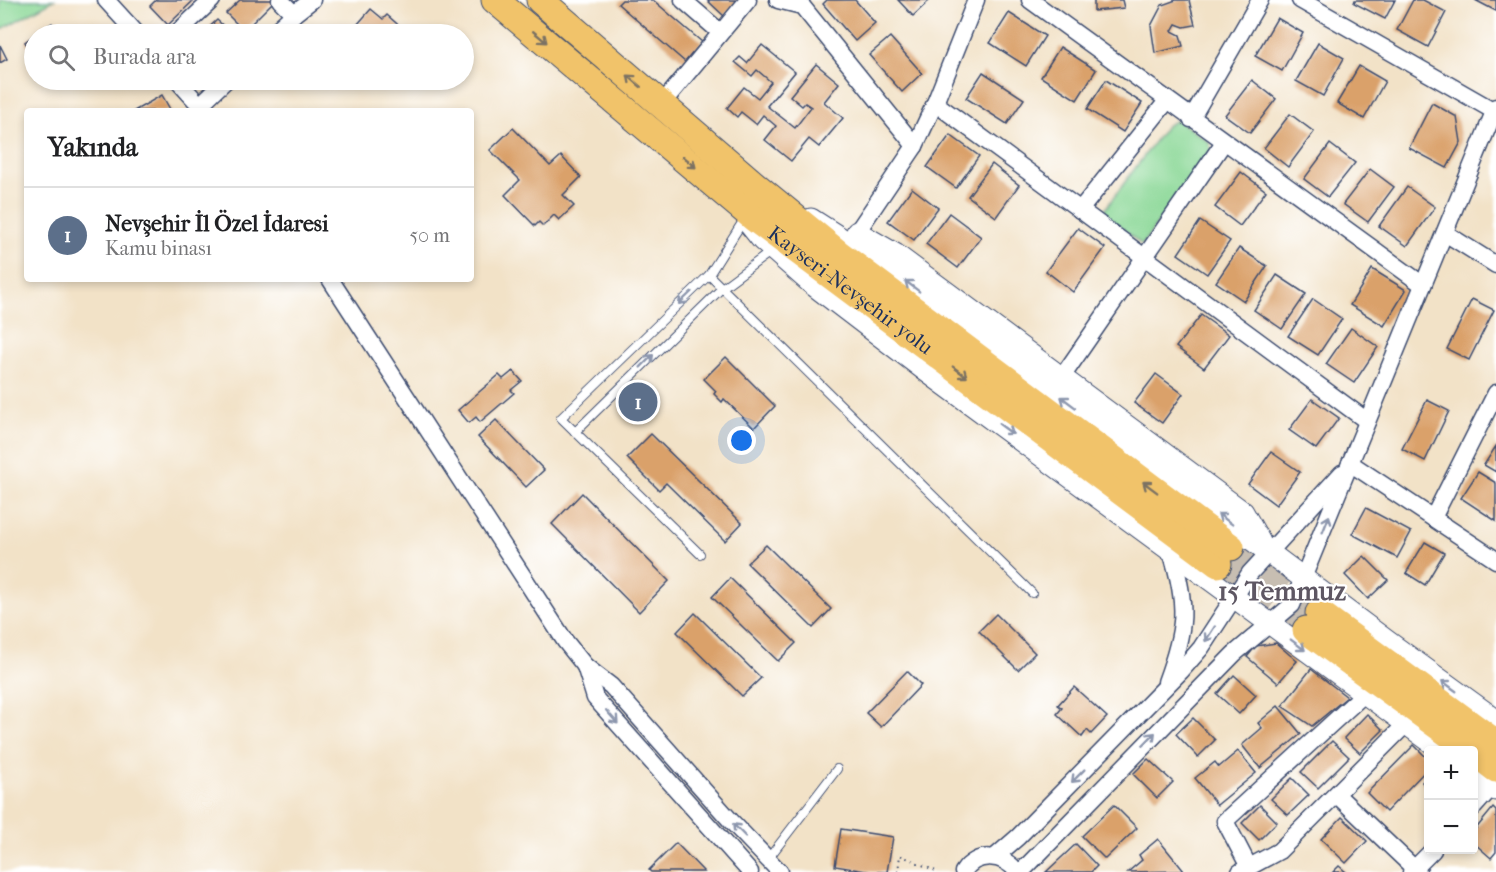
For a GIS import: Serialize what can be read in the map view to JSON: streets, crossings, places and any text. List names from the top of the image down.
{
  "streets": {
    "highway": ["Kayseri-Nevşehir yolu"]
  },
  "districts": ["15 Temmuz"],
  "page": {
    "search": "Burada ara",
    "heading": "Yakında",
    "list": [
      {
        "mark": "1",
        "name": "Nevşehir İl Özel İdaresi",
        "note": "Kamu binası",
        "value": "50 m"
      }
    ],
    "pins": "1",
    "map_buttons": ["+", "−"]
  }
}
